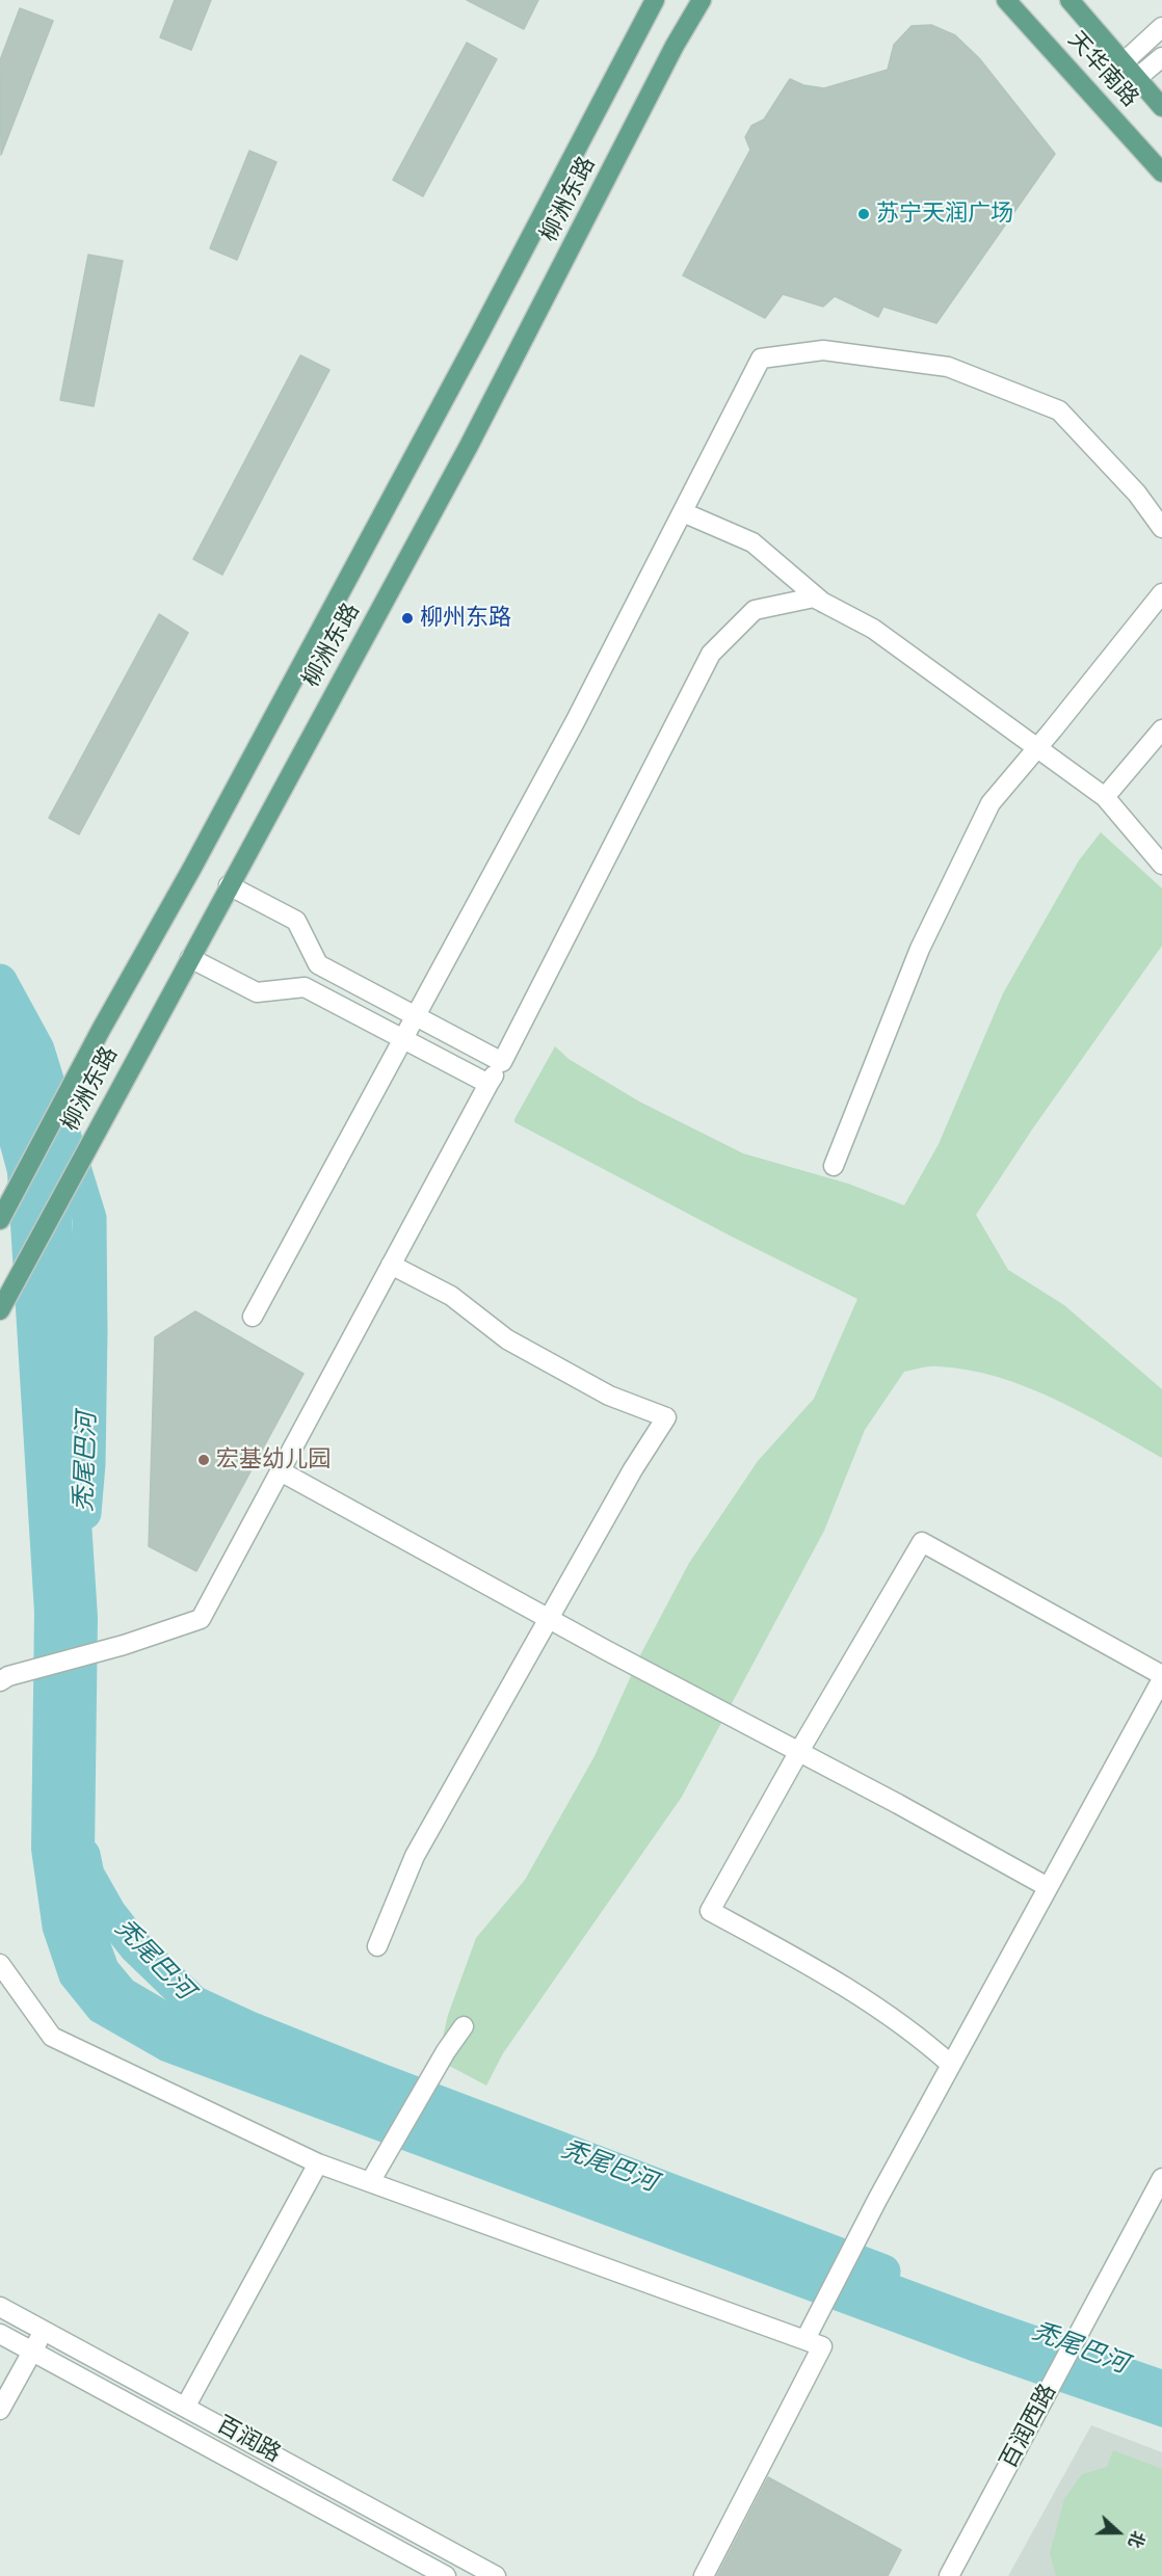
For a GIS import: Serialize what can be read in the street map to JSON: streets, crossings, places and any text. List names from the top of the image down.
{
  "streets": {
    "main road": ["天华南路", "柳洲东路"],
    "street": ["百润西路", "百润路"]
  },
  "water": ["秃尾巴河"],
  "places": ["苏宁天润广场", "柳州东路", "宏基幼儿园"],
  "north": "right"
}
